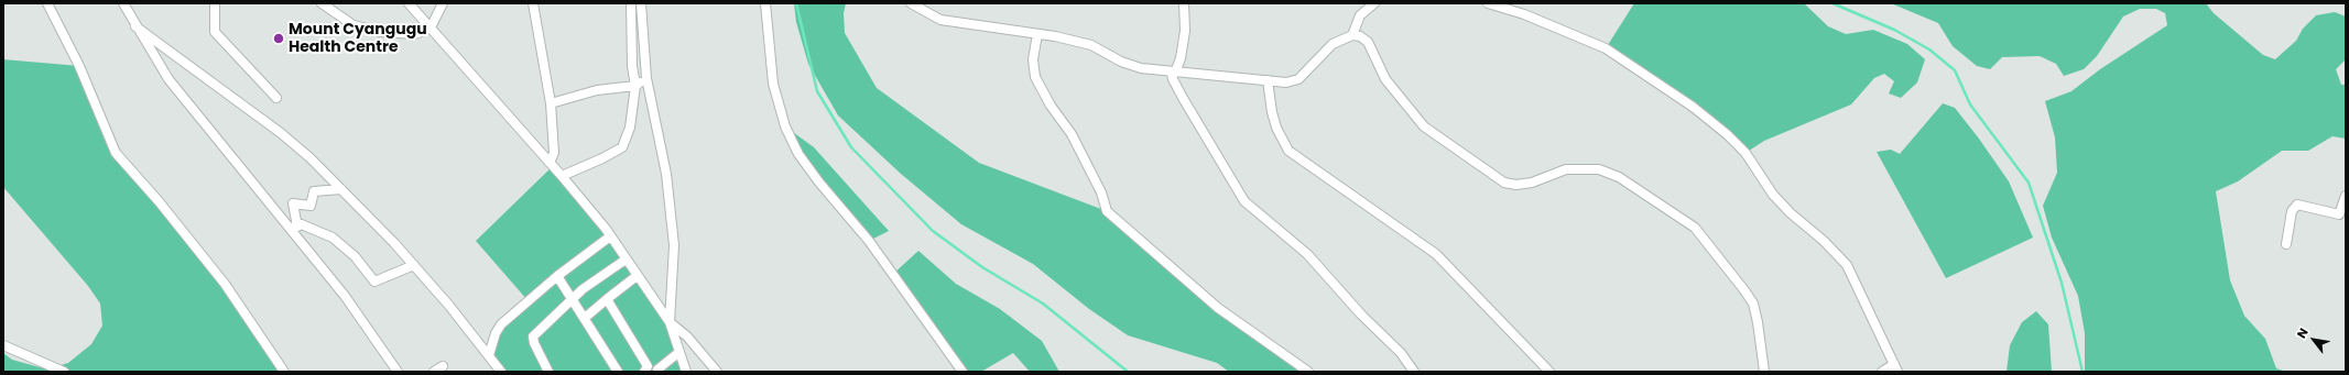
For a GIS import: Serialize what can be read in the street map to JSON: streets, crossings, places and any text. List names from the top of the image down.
{
  "places": ["Mount Cyangugu Health Centre"],
  "north": "top left"
}
